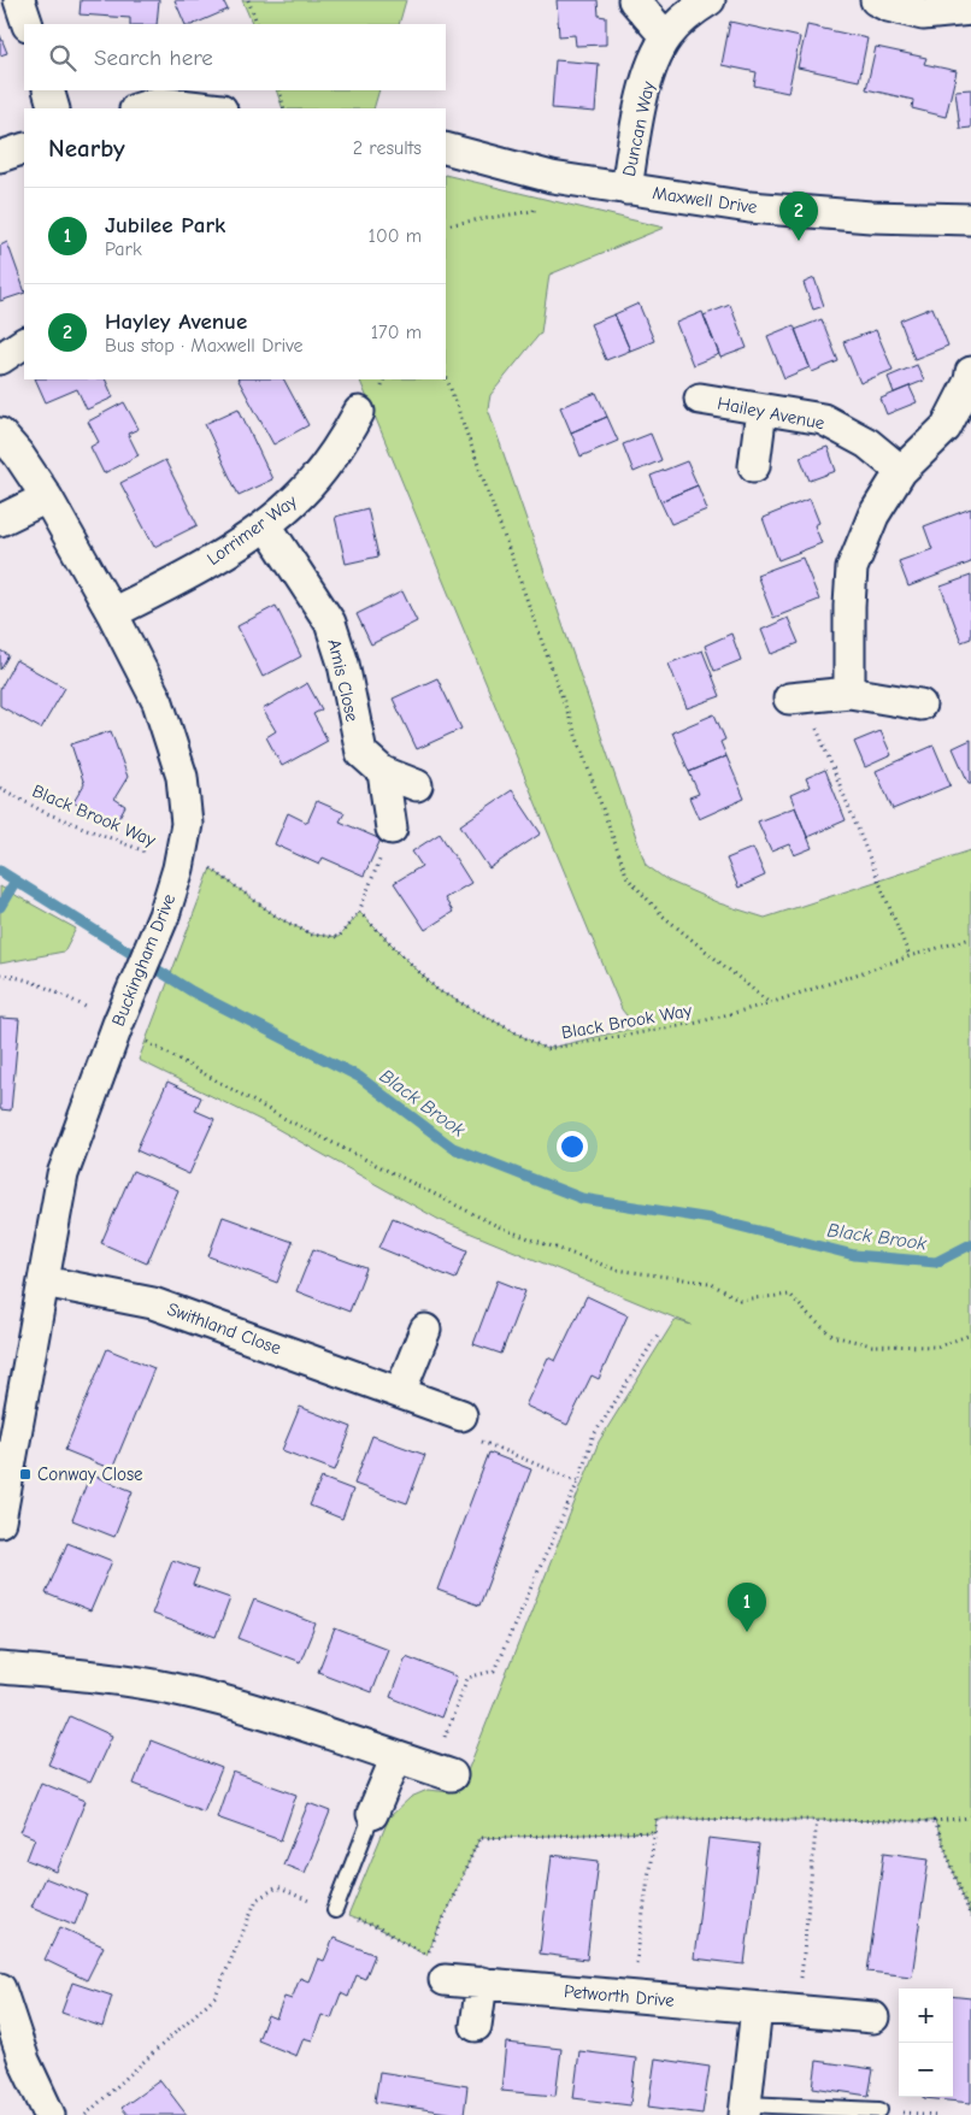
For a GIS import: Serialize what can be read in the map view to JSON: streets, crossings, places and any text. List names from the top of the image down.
{
  "streets": {
    "street": [
      "Duncan Way",
      "Maxwell Drive",
      "Hailey Avenue",
      "Lorrimer Way",
      "Amis Close",
      "Buckingham Drive",
      "Swithland Close",
      "Petworth Drive"
    ],
    "path": ["Black Brook Way"]
  },
  "crossings": [
    ["Duncan Way", "Maxwell Drive"],
    ["Lorrimer Way", "Amis Close"],
    ["Lorrimer Way", "Buckingham Drive"],
    ["Black Brook Way", "Buckingham Drive"],
    ["Buckingham Drive", "Swithland Close"]
  ],
  "water": ["Black Brook"],
  "places": {
    "transit": ["Conway Close"]
  },
  "page": {
    "search": "Search here",
    "heading": ["Nearby", "2 results"],
    "list": [
      {
        "mark": "1",
        "name": "Jubilee Park",
        "note": "Park",
        "value": "100 m"
      },
      {
        "mark": "2",
        "name": "Hayley Avenue",
        "note": "Bus stop · Maxwell Drive",
        "value": "170 m"
      }
    ],
    "pins": ["2", "1"],
    "map_buttons": ["+", "−"]
  }
}
